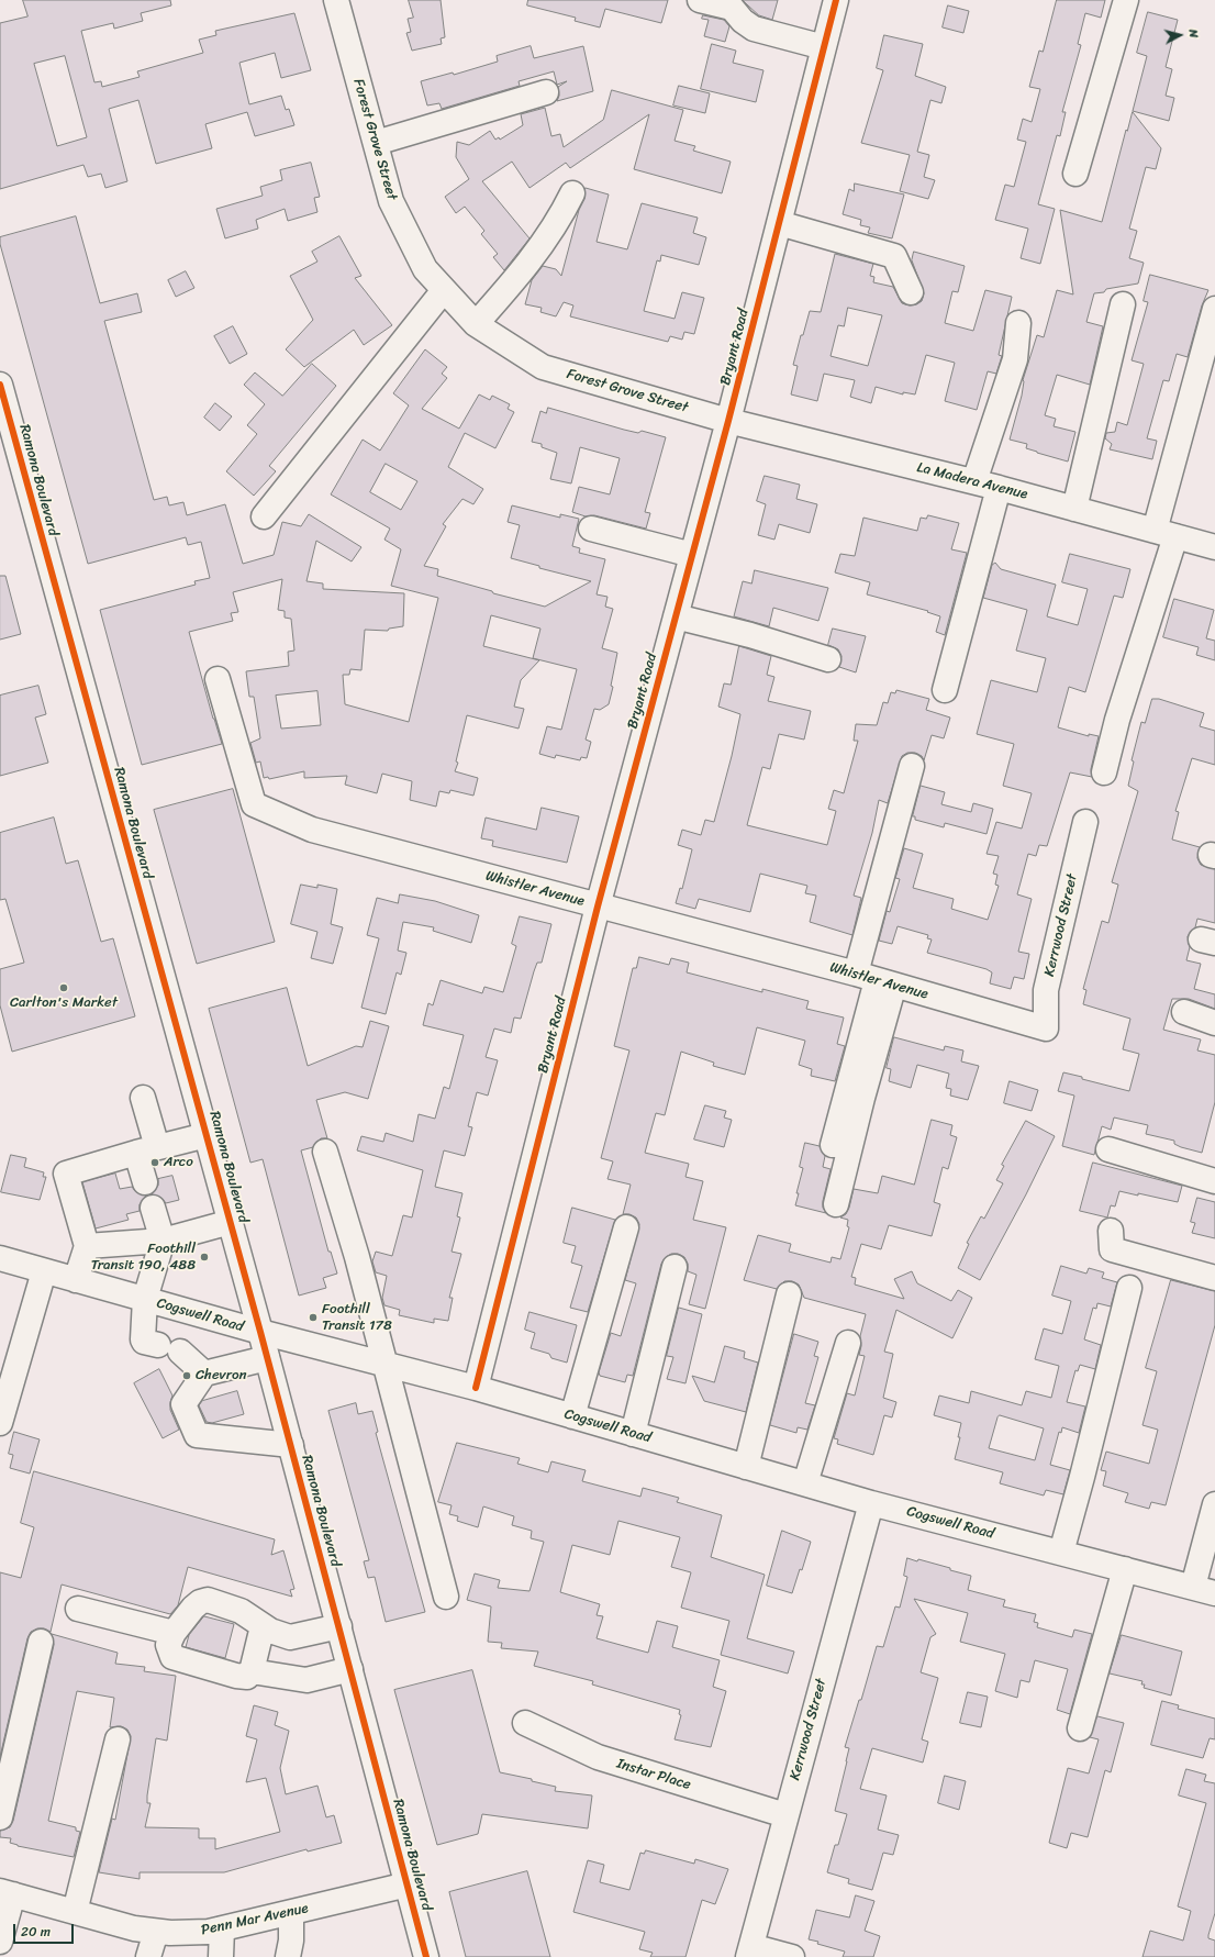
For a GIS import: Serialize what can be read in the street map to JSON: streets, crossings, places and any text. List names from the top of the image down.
{
  "streets": {
    "street": [
      "Forest Grove Street",
      "Bryant Road",
      "Ramona Boulevard",
      "La Madera Avenue",
      "Whistler Avenue",
      "Kerrwood Street",
      "Cogswell Road",
      "Instar Place",
      "Penn Mar Avenue"
    ]
  },
  "crossings": [
    ["Forest Grove Street", "Bryant Road"],
    ["Forest Grove Street", "La Madera Avenue"],
    ["Bryant Road", "La Madera Avenue"],
    ["Bryant Road", "Whistler Avenue"],
    ["Bryant Road", "Cogswell Road"],
    ["Ramona Boulevard", "Cogswell Road"],
    ["Ramona Boulevard", "Penn Mar Avenue"],
    ["Whistler Avenue", "Kerrwood Street"],
    ["Kerrwood Street", "Cogswell Road"],
    ["Kerrwood Street", "Instar Place"]
  ],
  "places": [
    "Carlton's Market",
    "Arco",
    "Foothill Transit 190, 488",
    "Foothill Transit 178",
    "Chevron"
  ],
  "scale_bar": "20 m",
  "north": "right"
}
